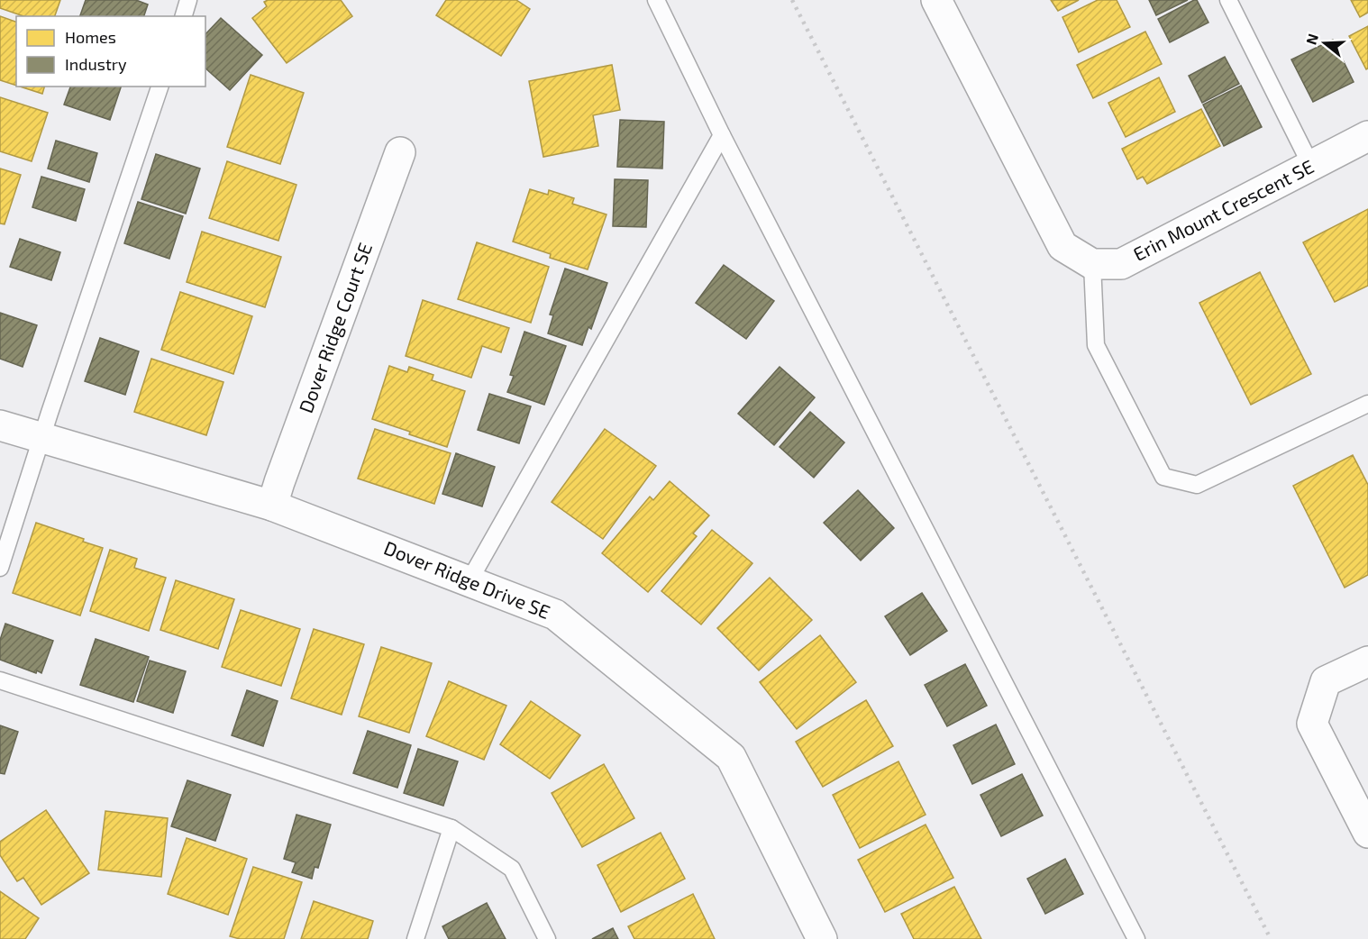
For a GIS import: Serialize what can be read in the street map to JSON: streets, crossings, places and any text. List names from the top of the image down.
{
  "streets": {
    "street": ["Erin Mount Crescent SE", "Dover Ridge Court SE", "Dover Ridge Drive SE"]
  },
  "crossings": [
    ["Dover Ridge Court SE", "Dover Ridge Drive SE"]
  ],
  "legend": ["Homes", "Industry"],
  "north": "left"
}
